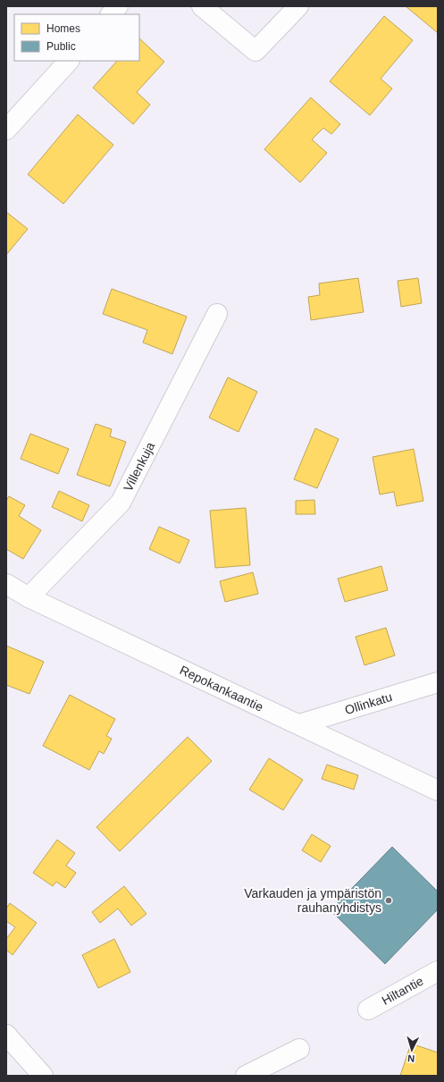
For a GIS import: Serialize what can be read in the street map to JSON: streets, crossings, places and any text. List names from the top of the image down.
{
  "streets": {
    "street": [
      "Villenkuja",
      "Repokankaantie",
      "Ollinkatu",
      "Hiltantie"
    ]
  },
  "crossings": [
    ["Villenkuja", "Repokankaantie"],
    ["Repokankaantie", "Ollinkatu"]
  ],
  "places": ["Varkauden ja ympäristön rauhanyhdistys"],
  "legend": ["Homes", "Public"],
  "north": "bottom"
}
